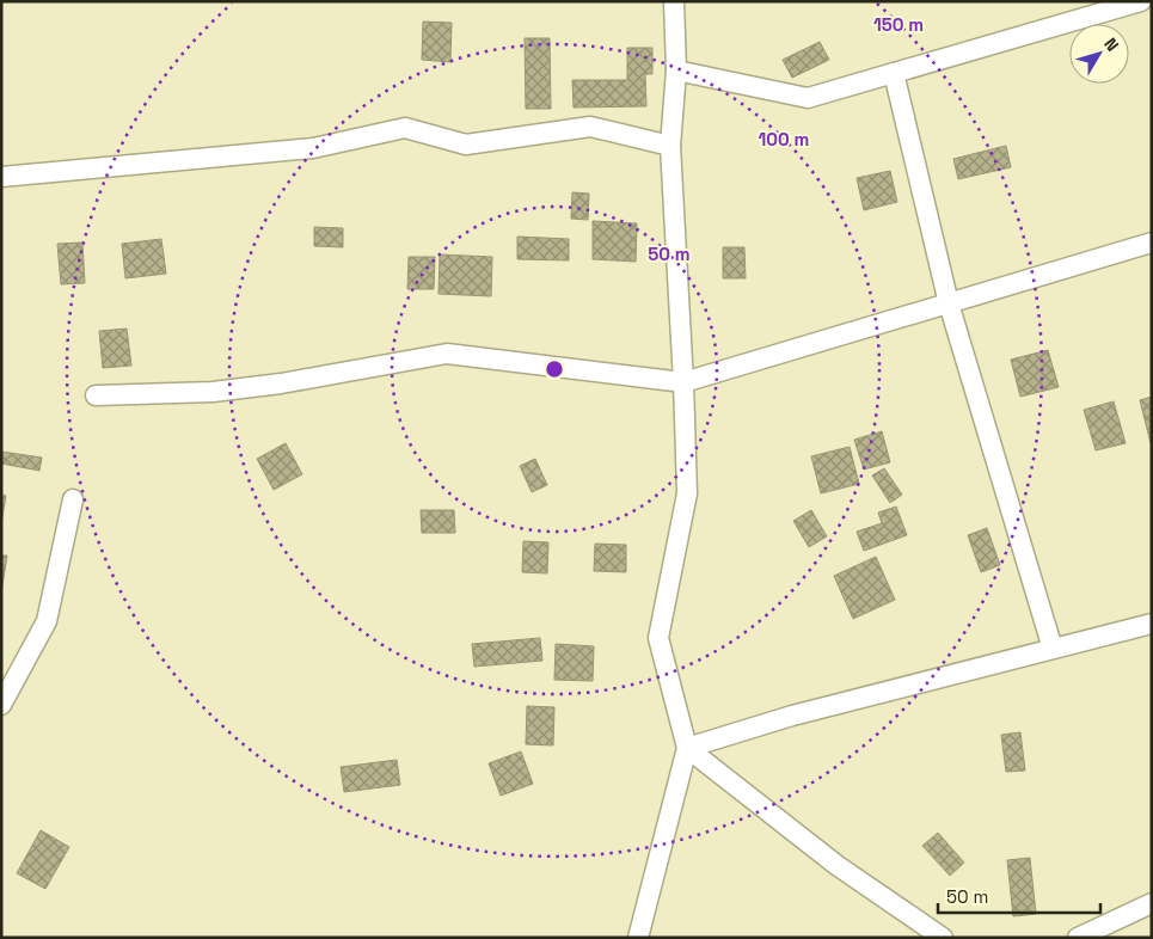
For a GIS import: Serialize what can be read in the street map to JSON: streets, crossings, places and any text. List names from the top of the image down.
{
  "scale_bar": "50 m",
  "north": "top right",
  "rings": ["150 m", "100 m", "50 m"]
}
